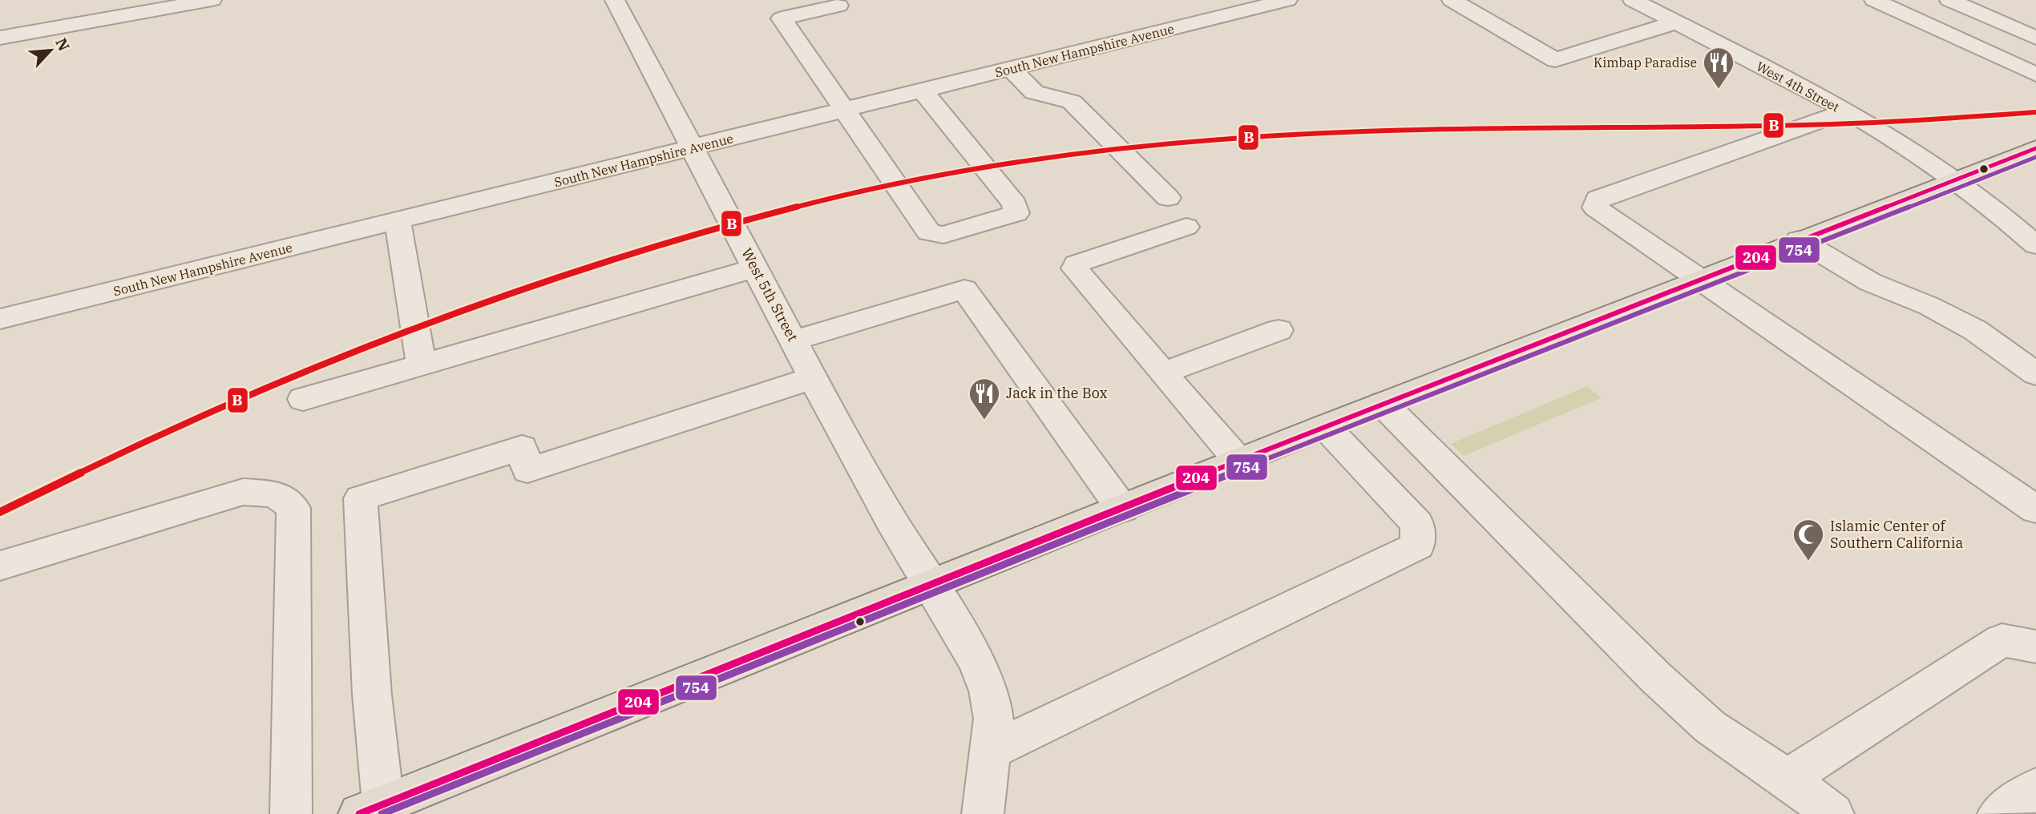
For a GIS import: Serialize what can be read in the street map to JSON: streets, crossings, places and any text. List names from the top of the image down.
{
  "streets": {
    "street": ["South New Hampshire Avenue", "West 4th Street", "West 5th Street"]
  },
  "crossings": [
    ["South New Hampshire Avenue", "West 5th Street"]
  ],
  "places": {
    "restaurant": ["Kimbap Paradise", "Jack in the Box"],
    "mosque": ["Islamic Center of Southern California"]
  },
  "lines": ["transit line B", "transit line 204", "transit line 754"],
  "north": "top right"
}
